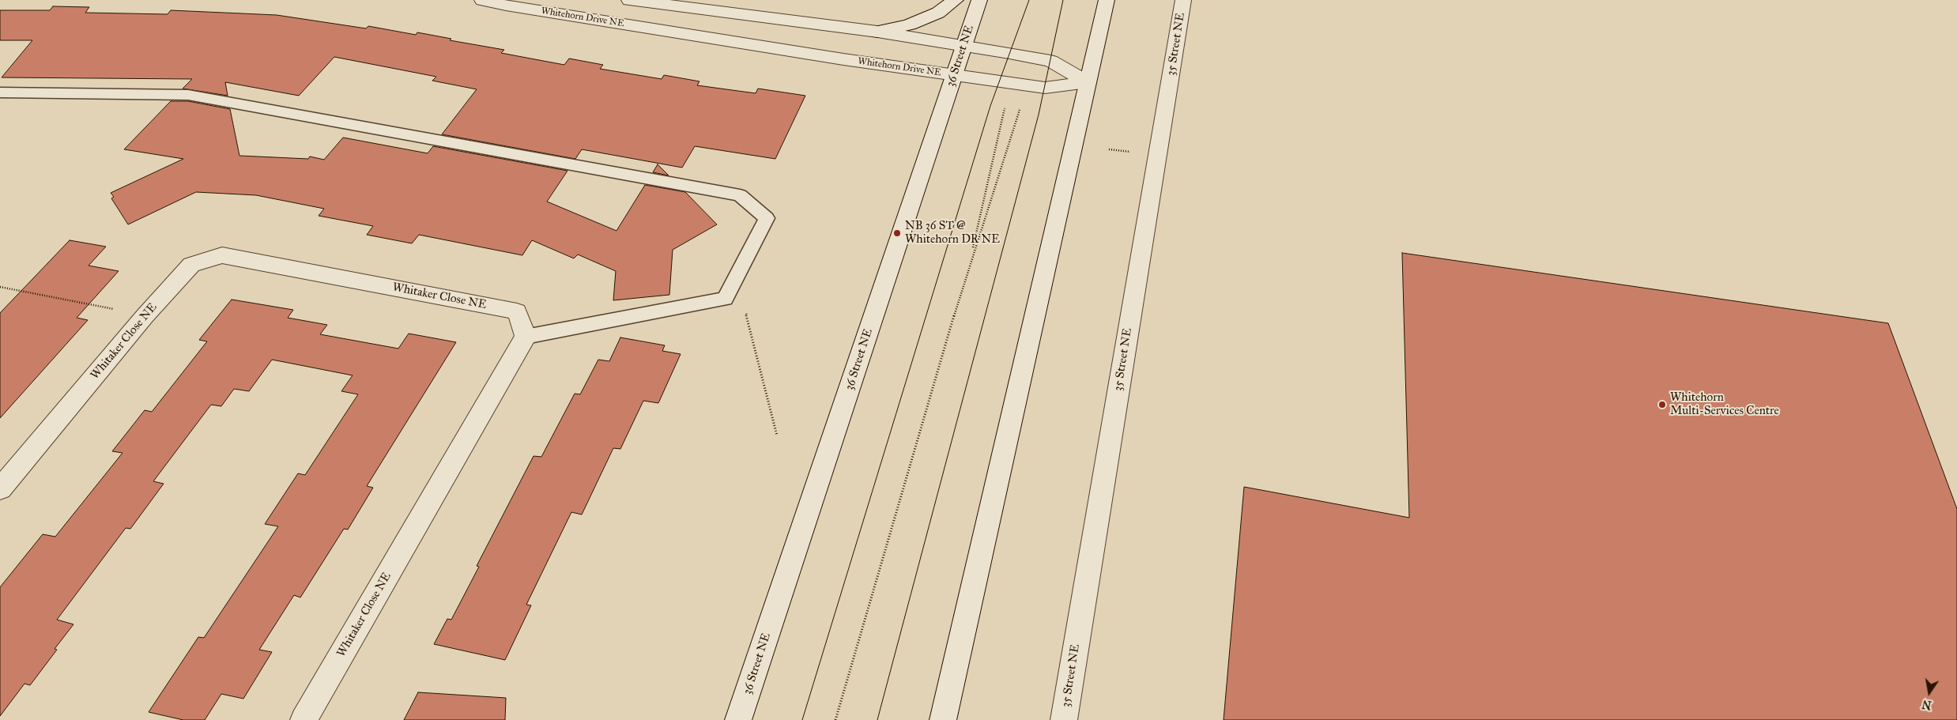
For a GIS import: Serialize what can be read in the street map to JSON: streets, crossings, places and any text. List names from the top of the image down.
{
  "streets": {
    "street": [
      "Whitehorn Drive NE",
      "35 Street NE",
      "36 Street NE",
      "Whitaker Close NE"
    ]
  },
  "crossings": [
    ["Whitehorn Drive NE", "36 Street NE"]
  ],
  "places": ["NB 36 ST @ Whitehorn DR NE", "Whitehorn Multi-Services Centre"],
  "north": "bottom"
}
